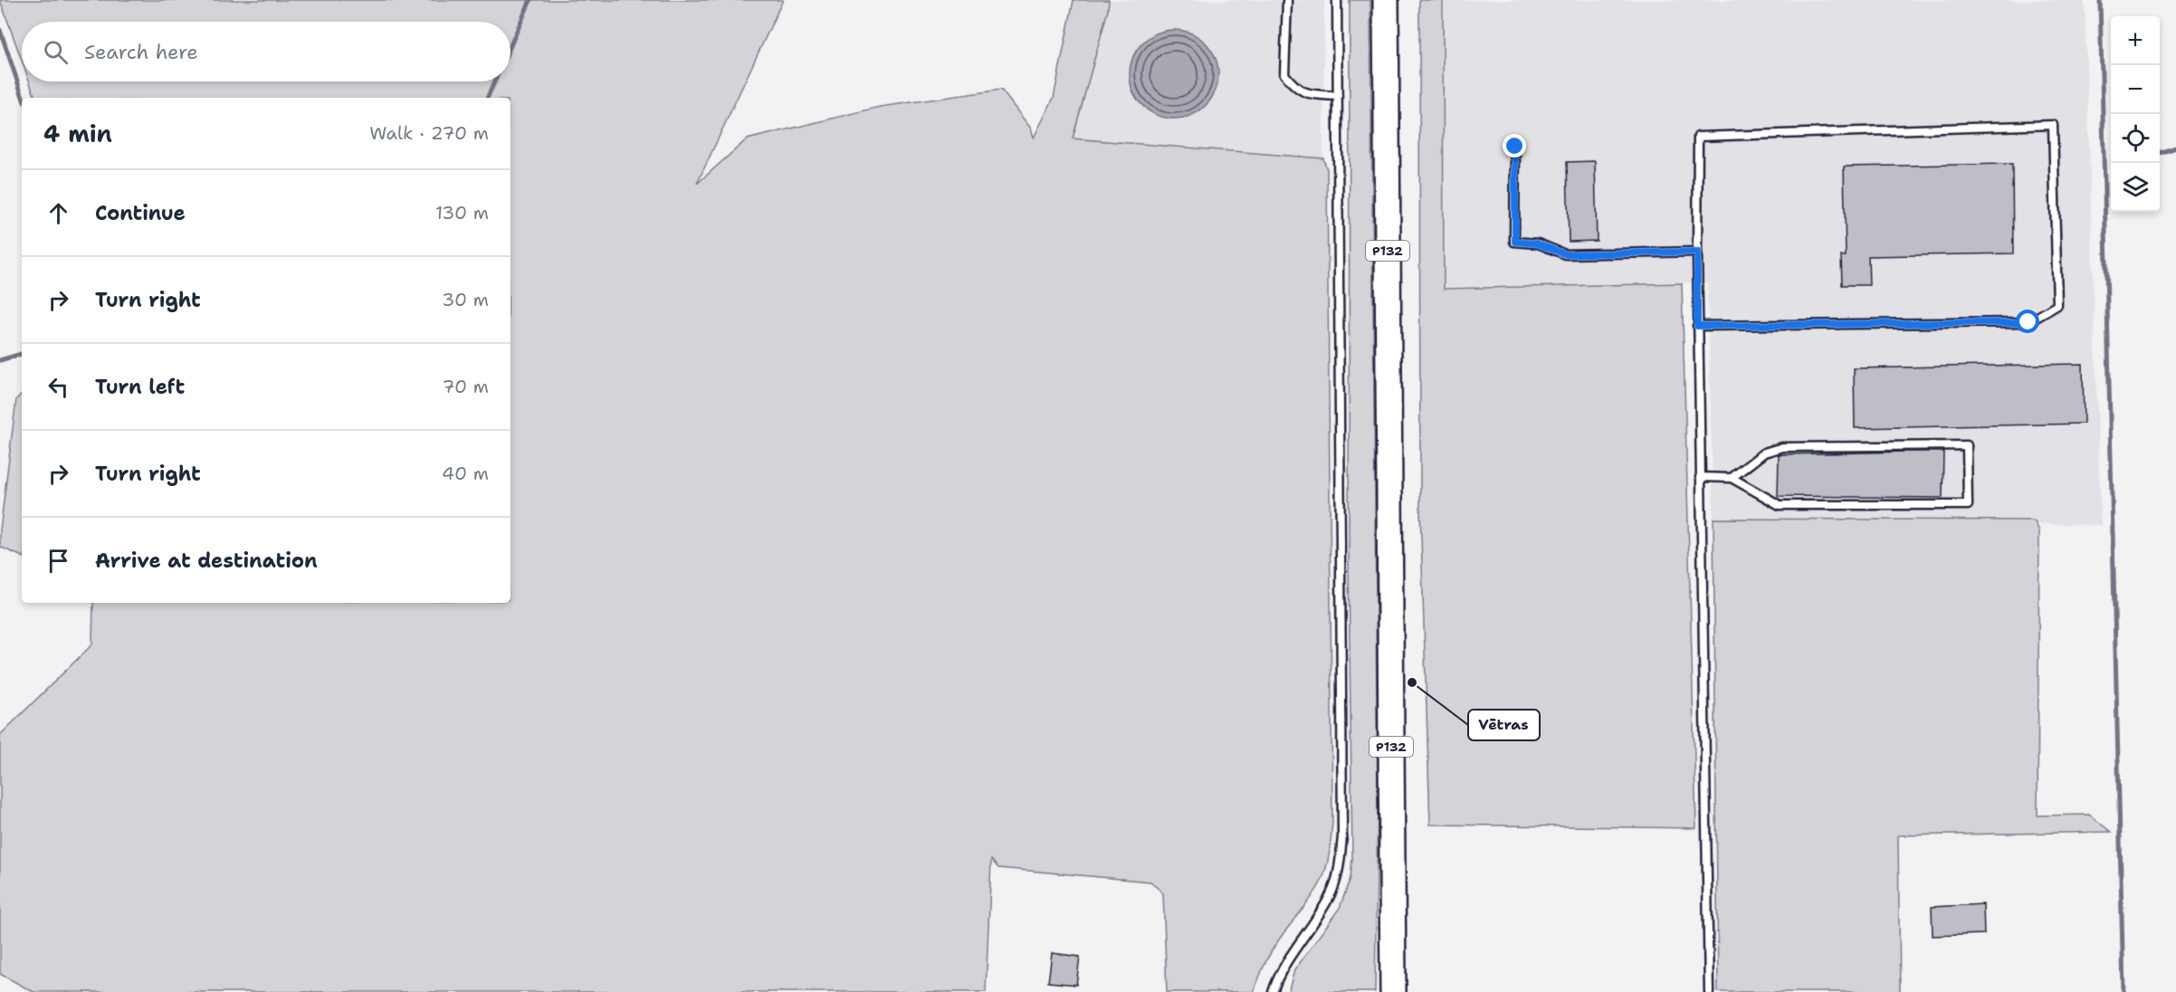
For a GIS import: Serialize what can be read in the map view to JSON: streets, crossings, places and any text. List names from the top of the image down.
{
  "streets": {
    "main road": ["P132"]
  },
  "places": ["Vētras"],
  "page": {
    "map_buttons": ["+", "−"],
    "search": "Search here",
    "heading": ["4 min", "Walk · 270 m"],
    "list": [
      ["Continue", "130 m"],
      ["Turn right", "30 m"],
      ["Turn left", "70 m"],
      ["Turn right", "40 m"],
      "Arrive at destination"
    ]
  }
}
